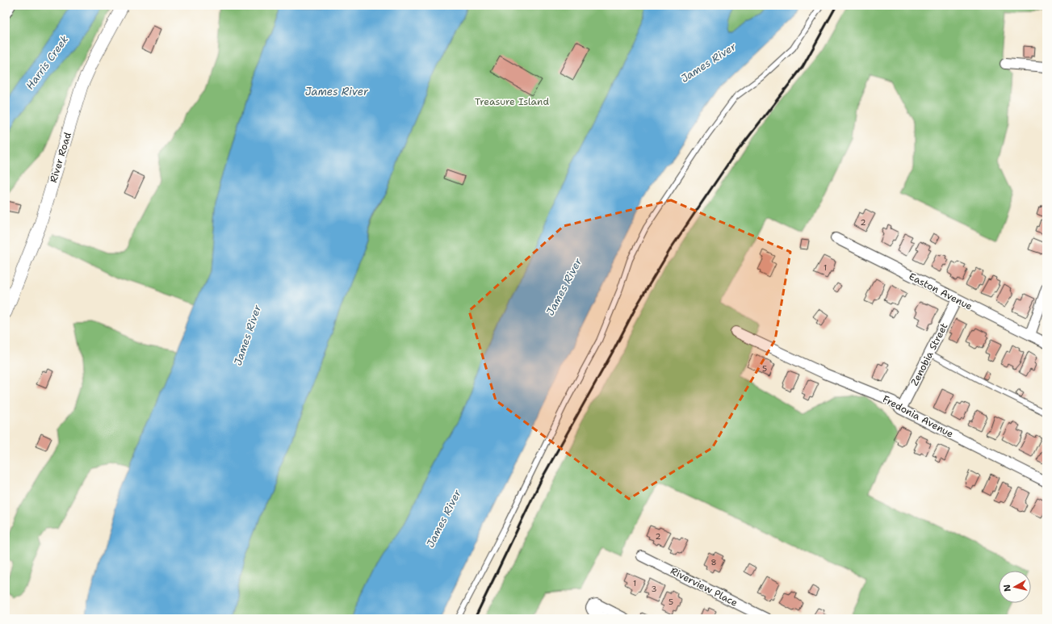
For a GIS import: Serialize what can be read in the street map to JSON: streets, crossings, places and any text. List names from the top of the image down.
{
  "streets": {
    "street": [
      "River Road",
      "Easton Avenue",
      "Zenobia Street",
      "Fredonia Avenue",
      "Riverview Place"
    ]
  },
  "crossings": [
    ["Easton Avenue", "Zenobia Street"],
    ["Zenobia Street", "Fredonia Avenue"]
  ],
  "water": ["Harris Creek", "James River"],
  "parks": ["Treasure Island"],
  "house_numbers": [
    "2",
    "1",
    "5",
    "2",
    "8",
    "1",
    "3",
    "5"
  ],
  "north": "left"
}
